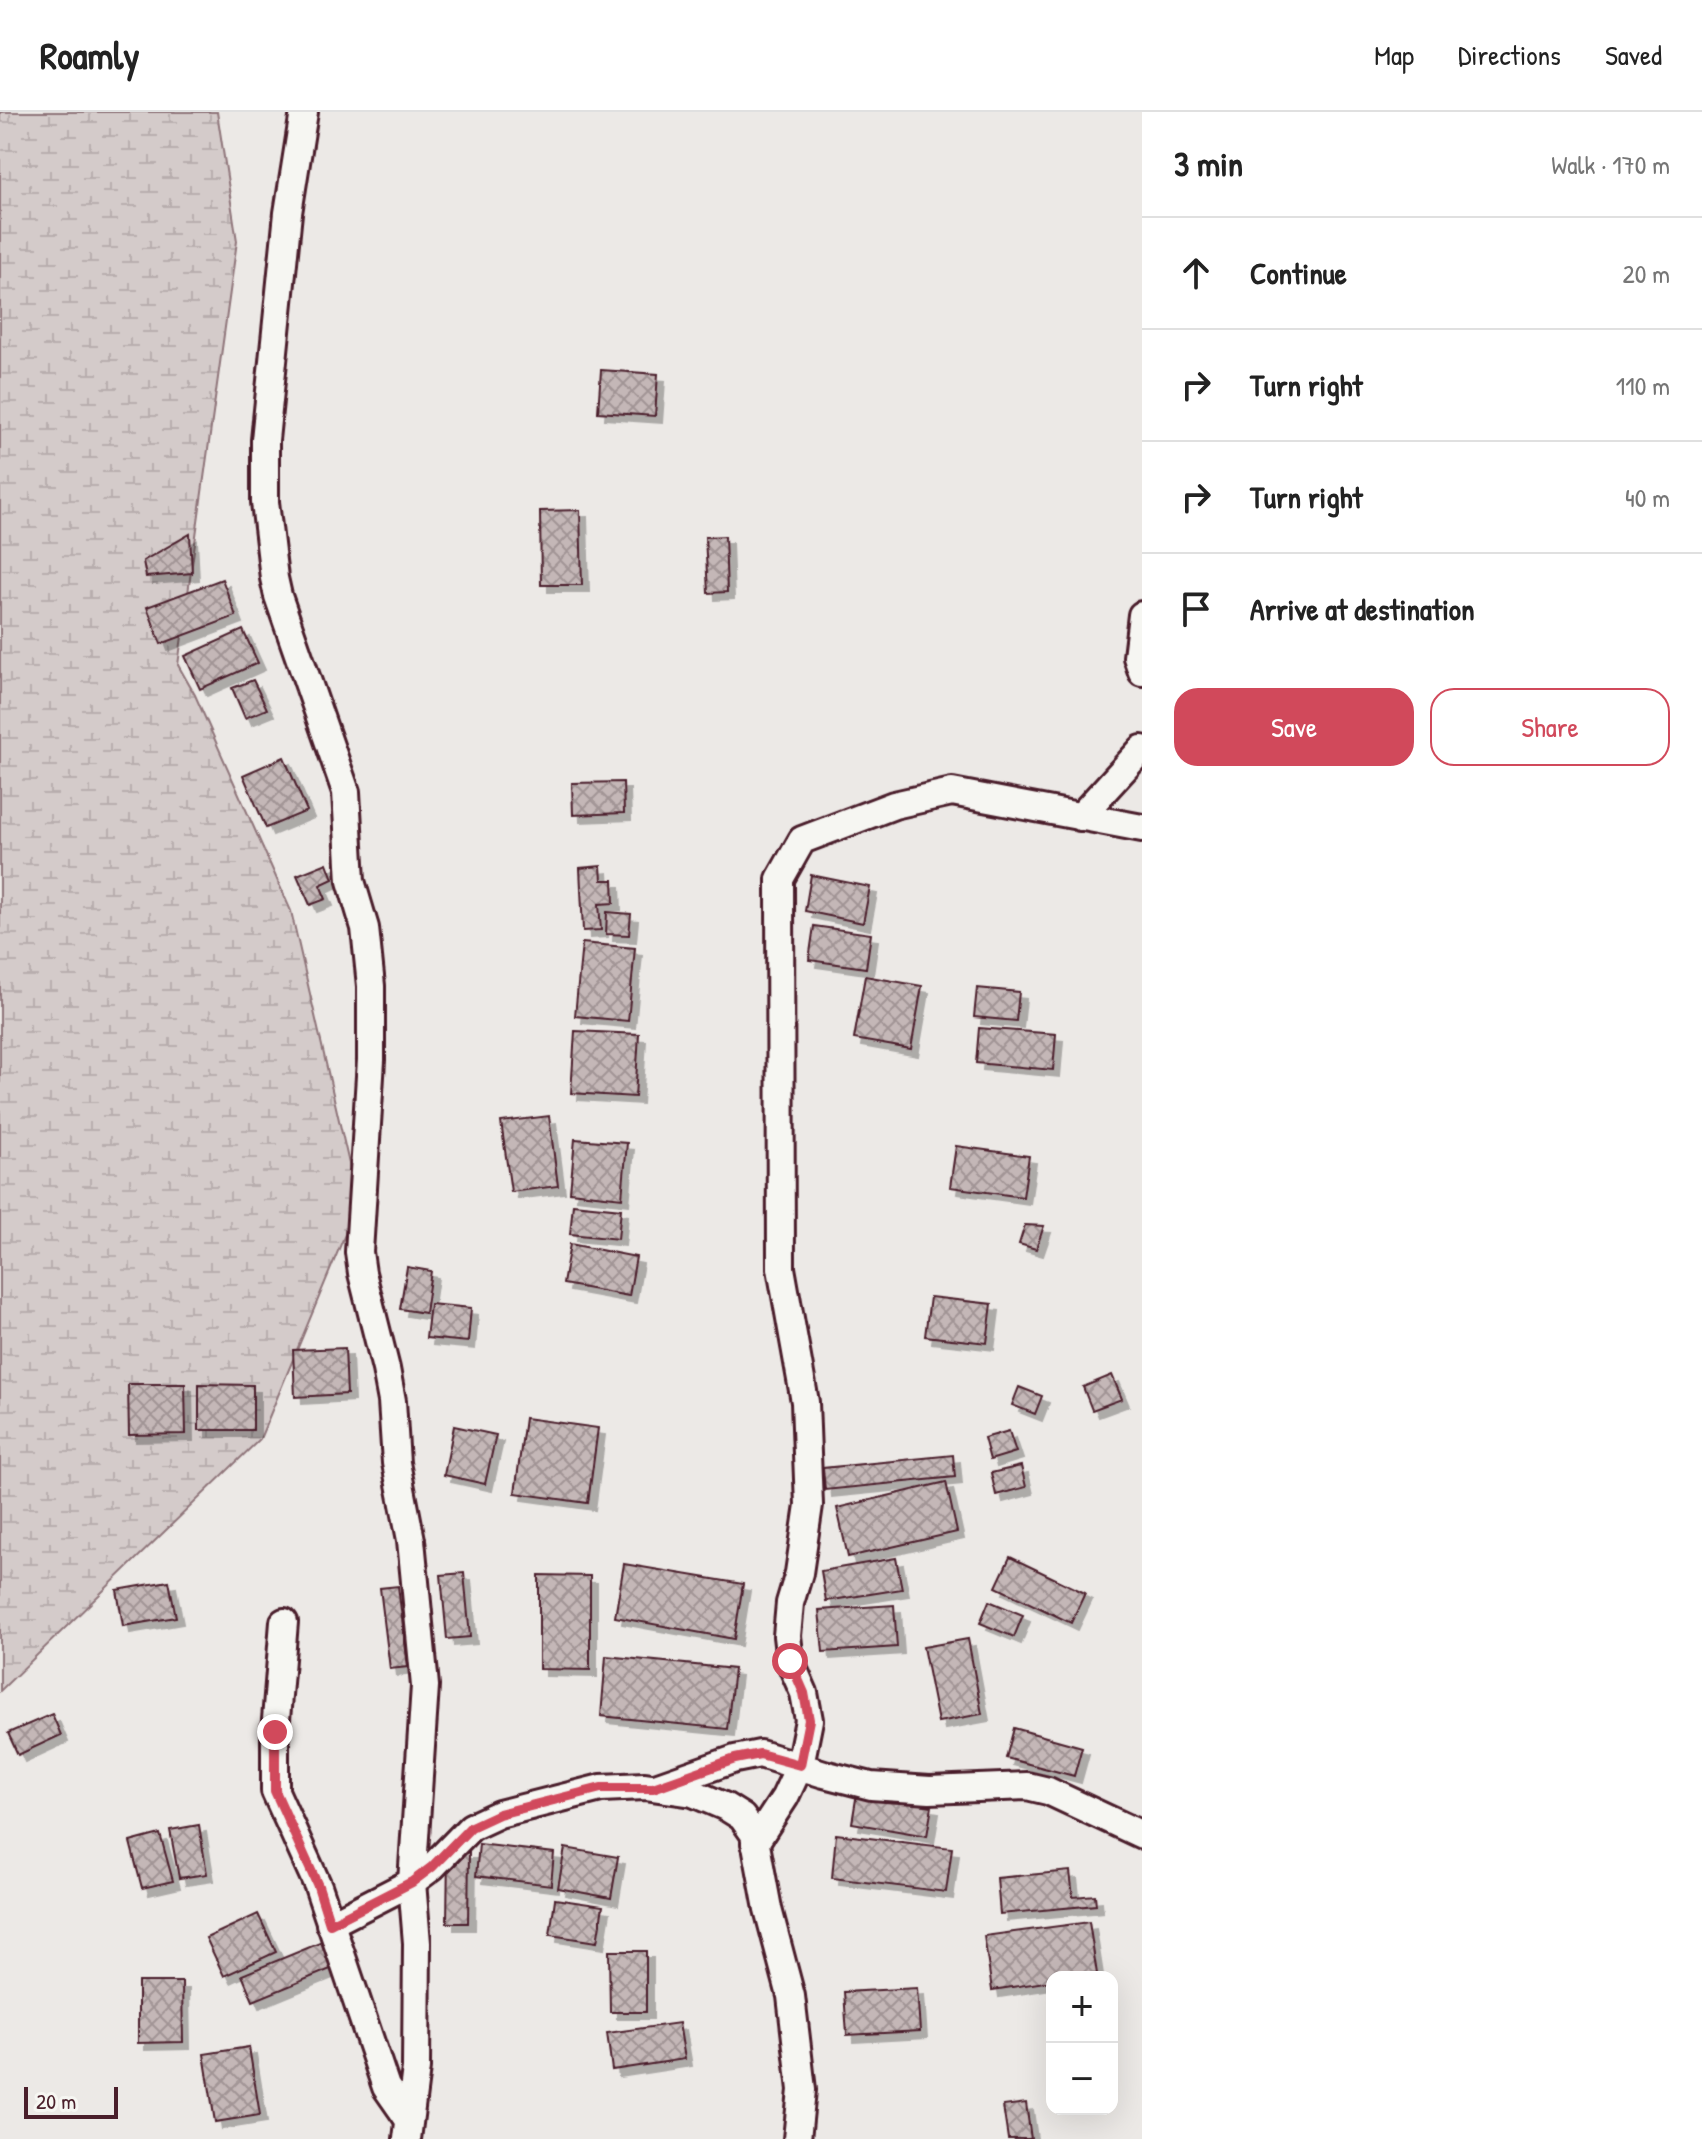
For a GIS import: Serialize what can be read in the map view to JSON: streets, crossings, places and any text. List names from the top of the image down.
{
  "scale_bar": "20 m",
  "page": {
    "header": "Roamly",
    "nav": ["Map", "Directions", "Saved"],
    "heading": ["3 min", "Walk · 170 m"],
    "list": [
      ["Continue", "20 m"],
      ["Turn right", "110 m"],
      ["Turn right", "40 m"],
      "Arrive at destination"
    ],
    "buttons": ["Save", "Share"],
    "map_buttons": ["+", "−"],
    "scale": "20 m"
  }
}
